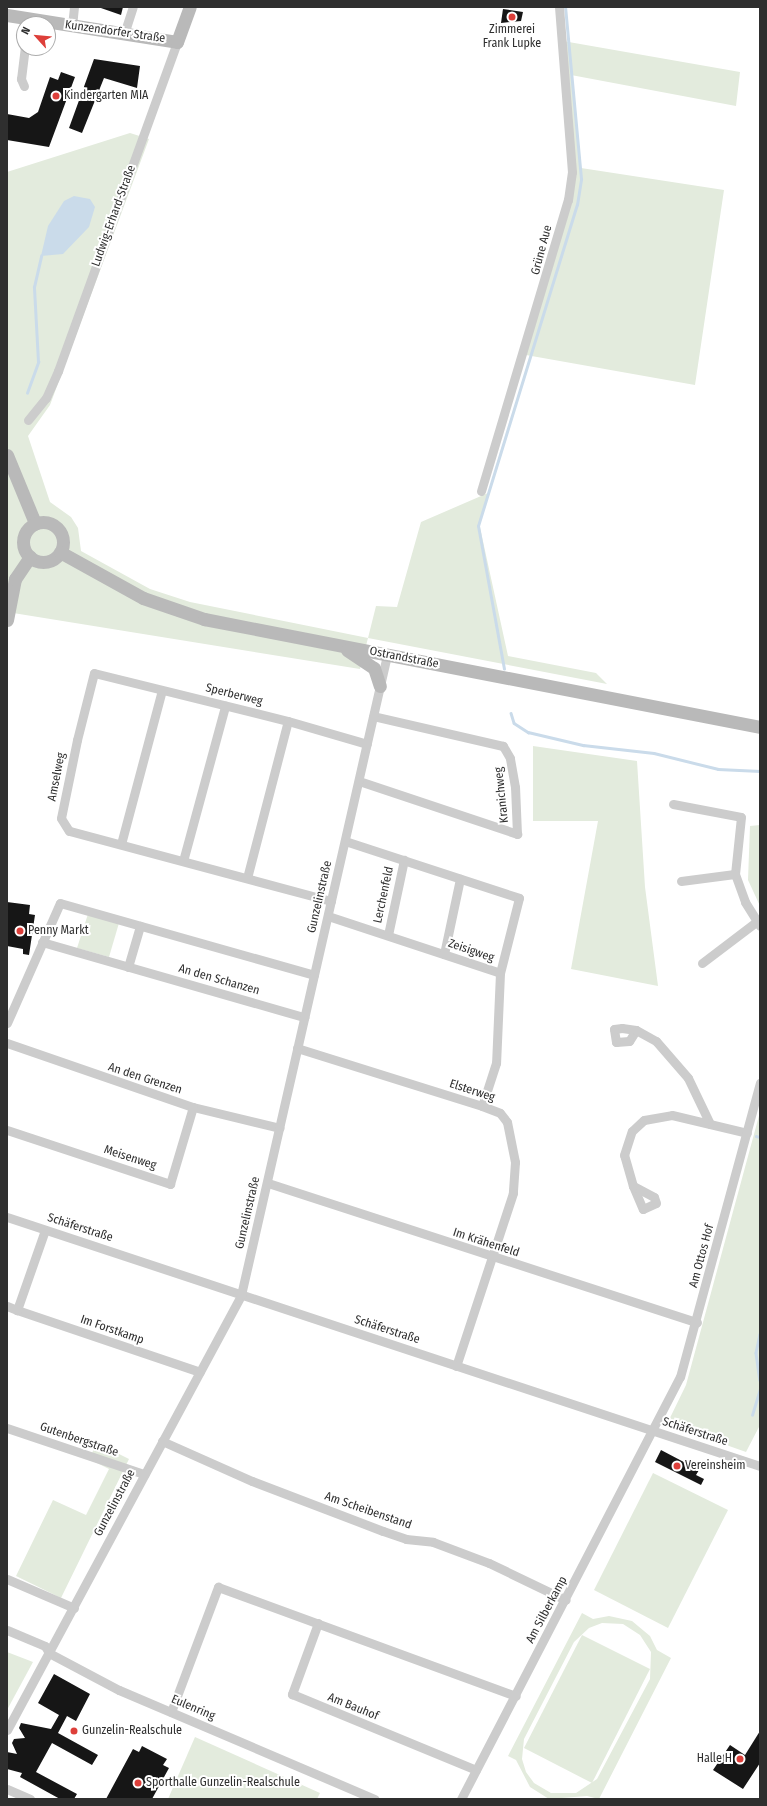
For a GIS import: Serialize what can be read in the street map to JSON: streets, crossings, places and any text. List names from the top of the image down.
{
  "streets": {
    "main road": ["Kunzendorfer Straße", "Ludwig-Erhard-Straße", "Ostrandstraße"],
    "street": [
      "Grüne Aue",
      "Sperberweg",
      "Amselweg",
      "Kranichweg",
      "Lerchenfeld",
      "Gunzelinstraße",
      "Zeisigweg",
      "An den Schanzen",
      "An den Grenzen",
      "Elsterweg",
      "Meisenweg",
      "Schäferstraße",
      "Im Krähenfeld",
      "Am Ottos Hof",
      "Im Forstkamp",
      "Gutenbergstraße",
      "Am Scheibenstand",
      "Am Silberkamp",
      "Am Bauhof",
      "Eulenring"
    ]
  },
  "crossings": [
    ["Kunzendorfer Straße", "Ludwig-Erhard-Straße"],
    ["Ostrandstraße", "Gunzelinstraße"],
    ["Sperberweg", "Amselweg"],
    ["Sperberweg", "Gunzelinstraße"],
    ["Amselweg", "Gunzelinstraße"],
    ["Kranichweg", "Gunzelinstraße"],
    ["Lerchenfeld", "Gunzelinstraße"],
    ["Lerchenfeld", "Zeisigweg"],
    ["Gunzelinstraße", "Zeisigweg"],
    ["Gunzelinstraße", "An den Schanzen"],
    ["Gunzelinstraße", "An den Grenzen"],
    ["Gunzelinstraße", "Elsterweg"],
    ["Gunzelinstraße", "Schäferstraße"],
    ["Gunzelinstraße", "Im Krähenfeld"],
    ["Gunzelinstraße", "Im Forstkamp"],
    ["Gunzelinstraße", "Gutenbergstraße"],
    ["Gunzelinstraße", "Am Scheibenstand"],
    ["Gunzelinstraße", "Eulenring"],
    ["Zeisigweg", "Elsterweg"],
    ["An den Grenzen", "Meisenweg"],
    ["Elsterweg", "Schäferstraße"],
    ["Elsterweg", "Im Krähenfeld"],
    ["Schäferstraße", "Am Ottos Hof"],
    ["Schäferstraße", "Am Silberkamp"],
    ["Im Krähenfeld", "Am Ottos Hof"],
    ["Am Ottos Hof", "Am Silberkamp"],
    ["Am Scheibenstand", "Am Silberkamp"],
    ["Am Silberkamp", "Am Bauhof"]
  ],
  "places": [
    "Zimmerei Frank Lupke",
    "Kindergarten MIA",
    "Penny Markt",
    "Vereinsheim",
    "Gunzelin-Realschule",
    "Halle H",
    "Sporthalle Gunzelin-Realschule"
  ],
  "north": "top left"
}
